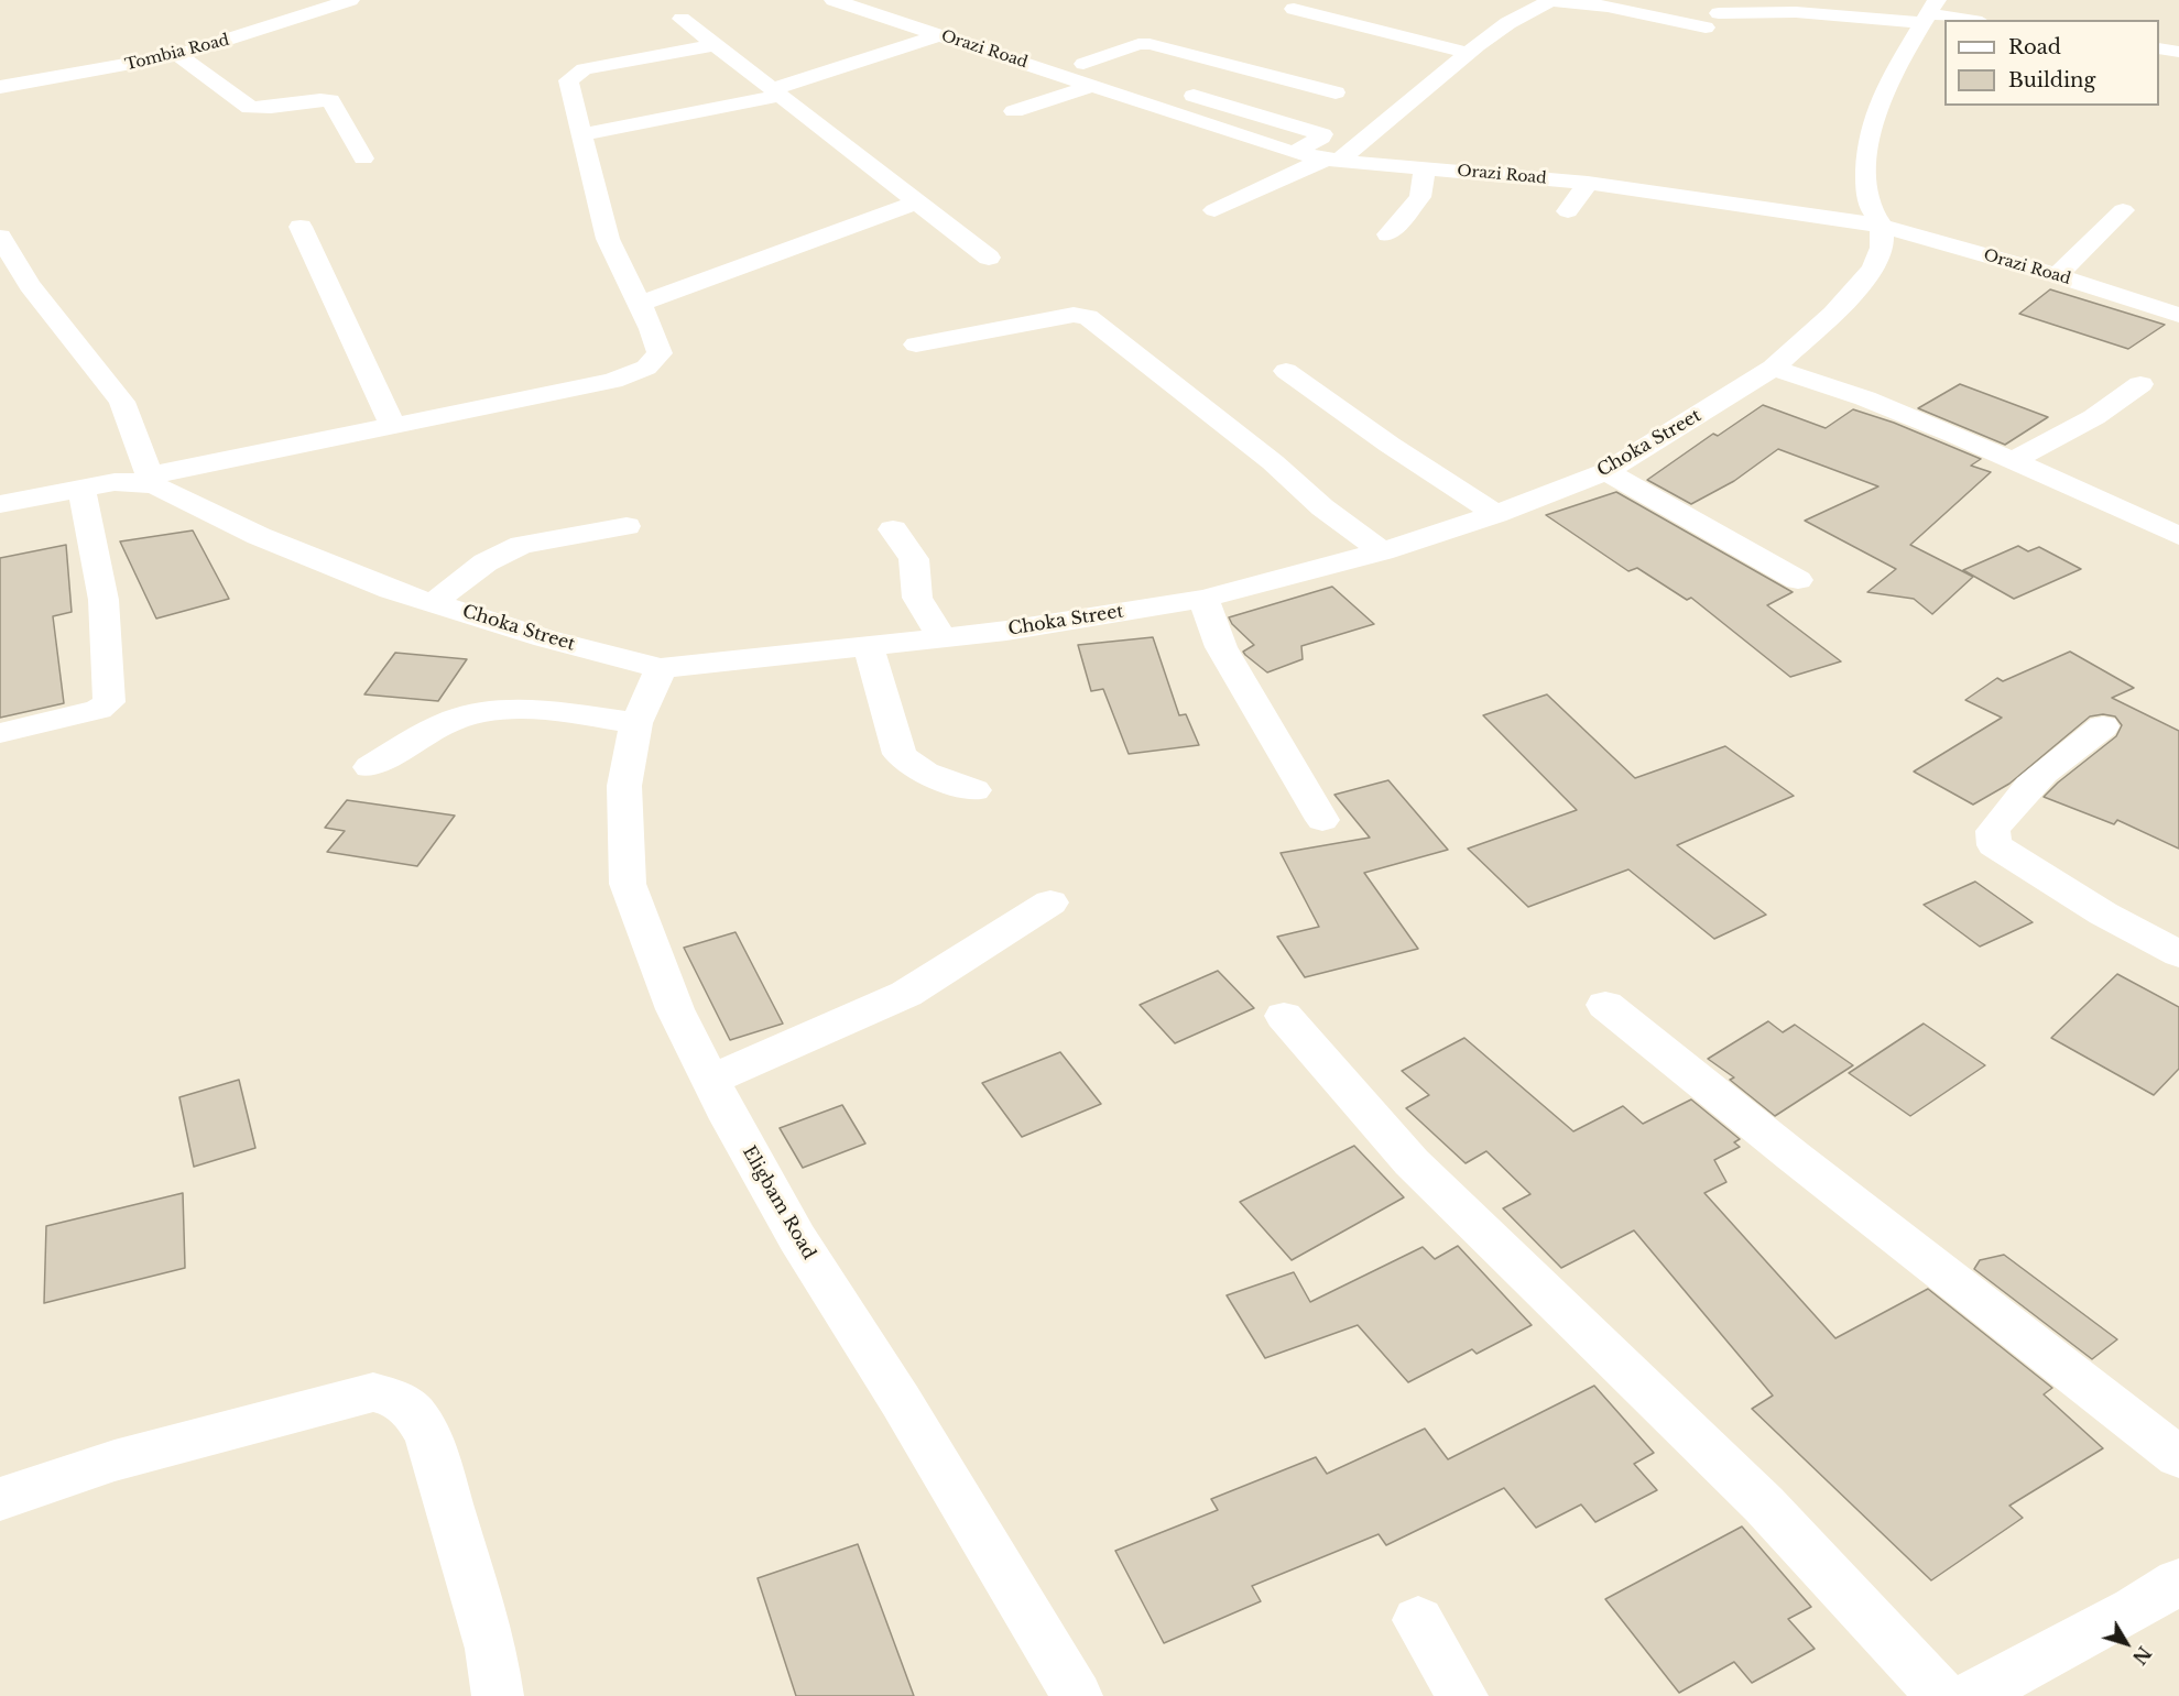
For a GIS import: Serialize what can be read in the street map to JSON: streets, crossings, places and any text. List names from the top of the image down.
{
  "streets": {
    "street": [
      "Orazi Road",
      "Tombia Road",
      "Choka Street",
      "Eligbam Road"
    ]
  },
  "crossings": [
    ["Orazi Road", "Choka Street"],
    ["Choka Street", "Eligbam Road"]
  ],
  "legend": ["Road", "Building"],
  "north": "bottom right"
}
